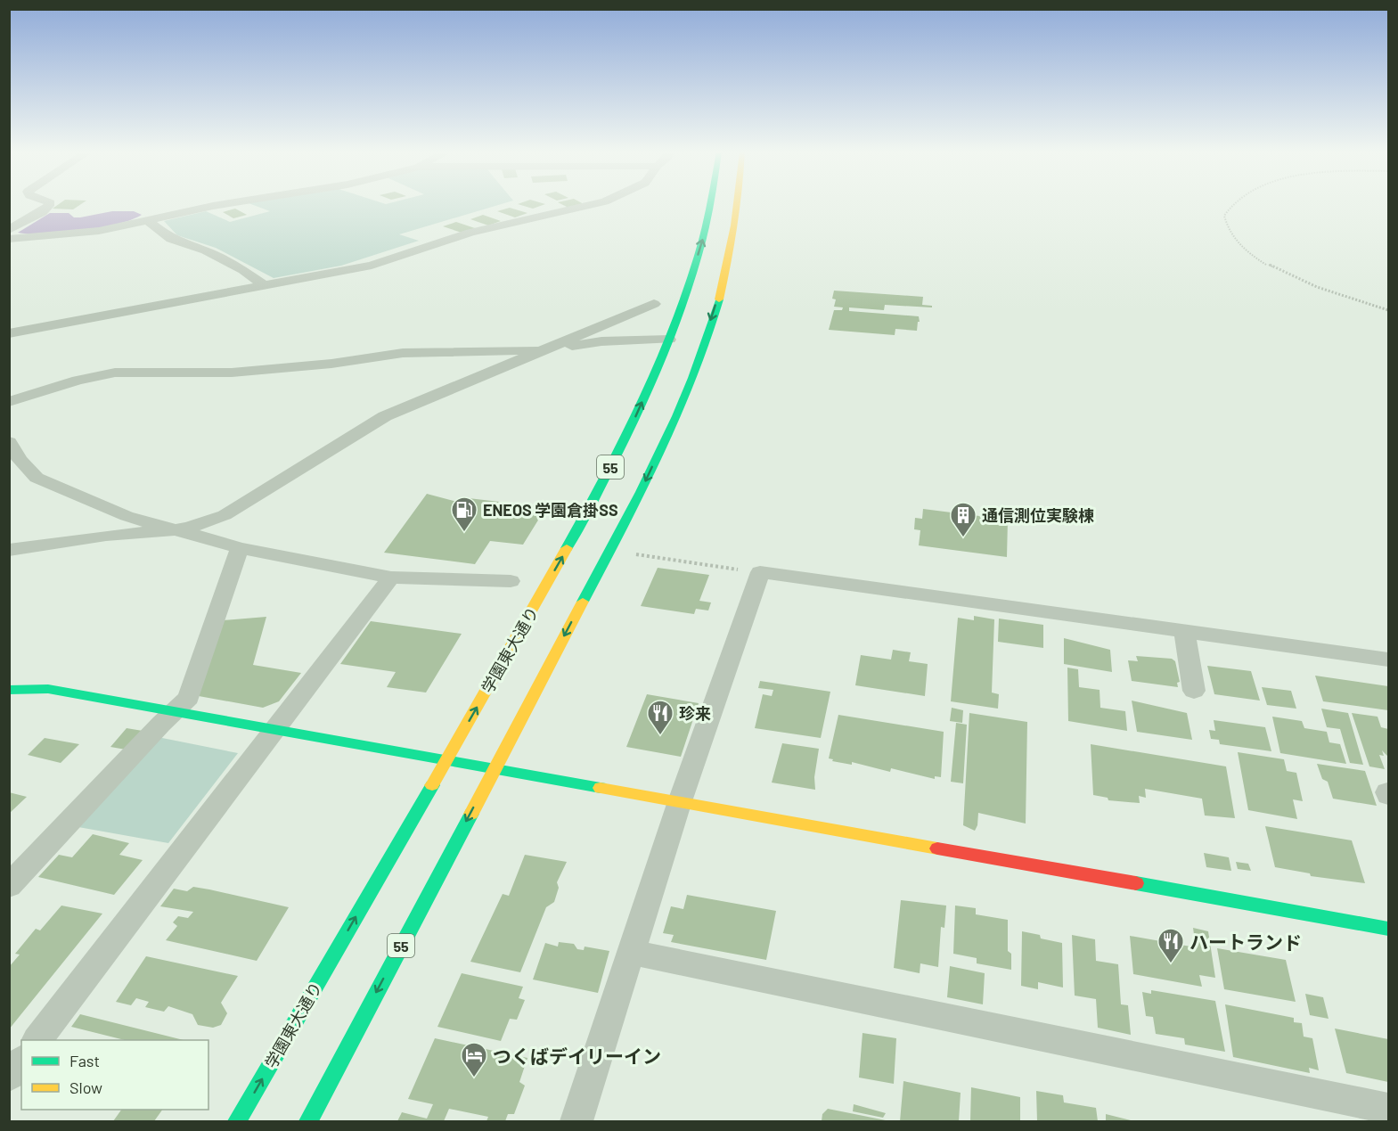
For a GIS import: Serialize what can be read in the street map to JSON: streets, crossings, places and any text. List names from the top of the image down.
{
  "streets": {
    "main road": ["55", "学園東大通り"]
  },
  "places": {
    "fuel station": ["ENEOS 学園倉掛SS"],
    "building": ["通信測位実験棟"],
    "restaurant": ["珍来", "ハートランド"],
    "hotel": ["つくばデイリーイン"]
  },
  "legend": ["Fast", "Slow"]
}
